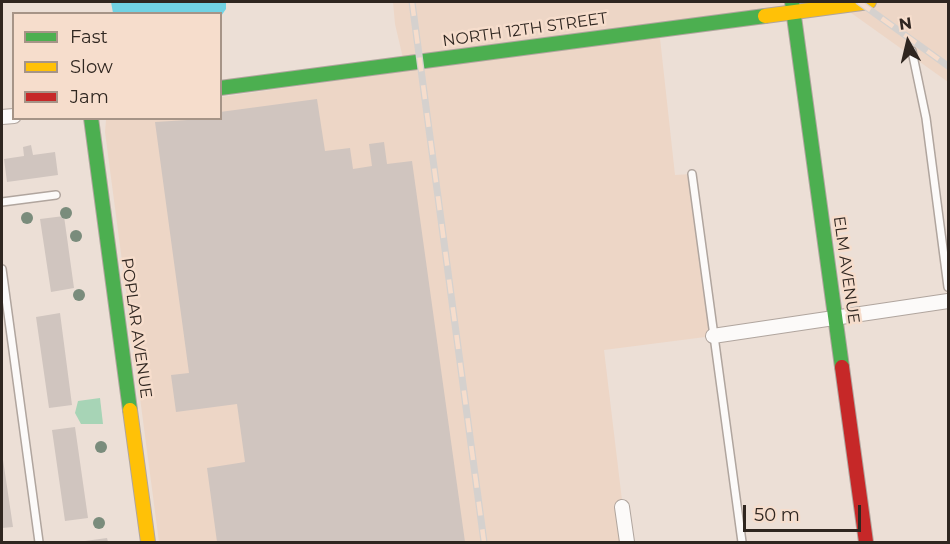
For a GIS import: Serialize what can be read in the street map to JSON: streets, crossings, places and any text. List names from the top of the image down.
{
  "streets": {
    "street": ["NORTH 12TH STREET", "ELM AVENUE", "POPLAR AVENUE"]
  },
  "crossings": [
    ["NORTH 12TH STREET", "ELM AVENUE"]
  ],
  "legend": ["Fast", "Slow", "Jam"],
  "scale_bar": "50 m",
  "north": "top"
}
